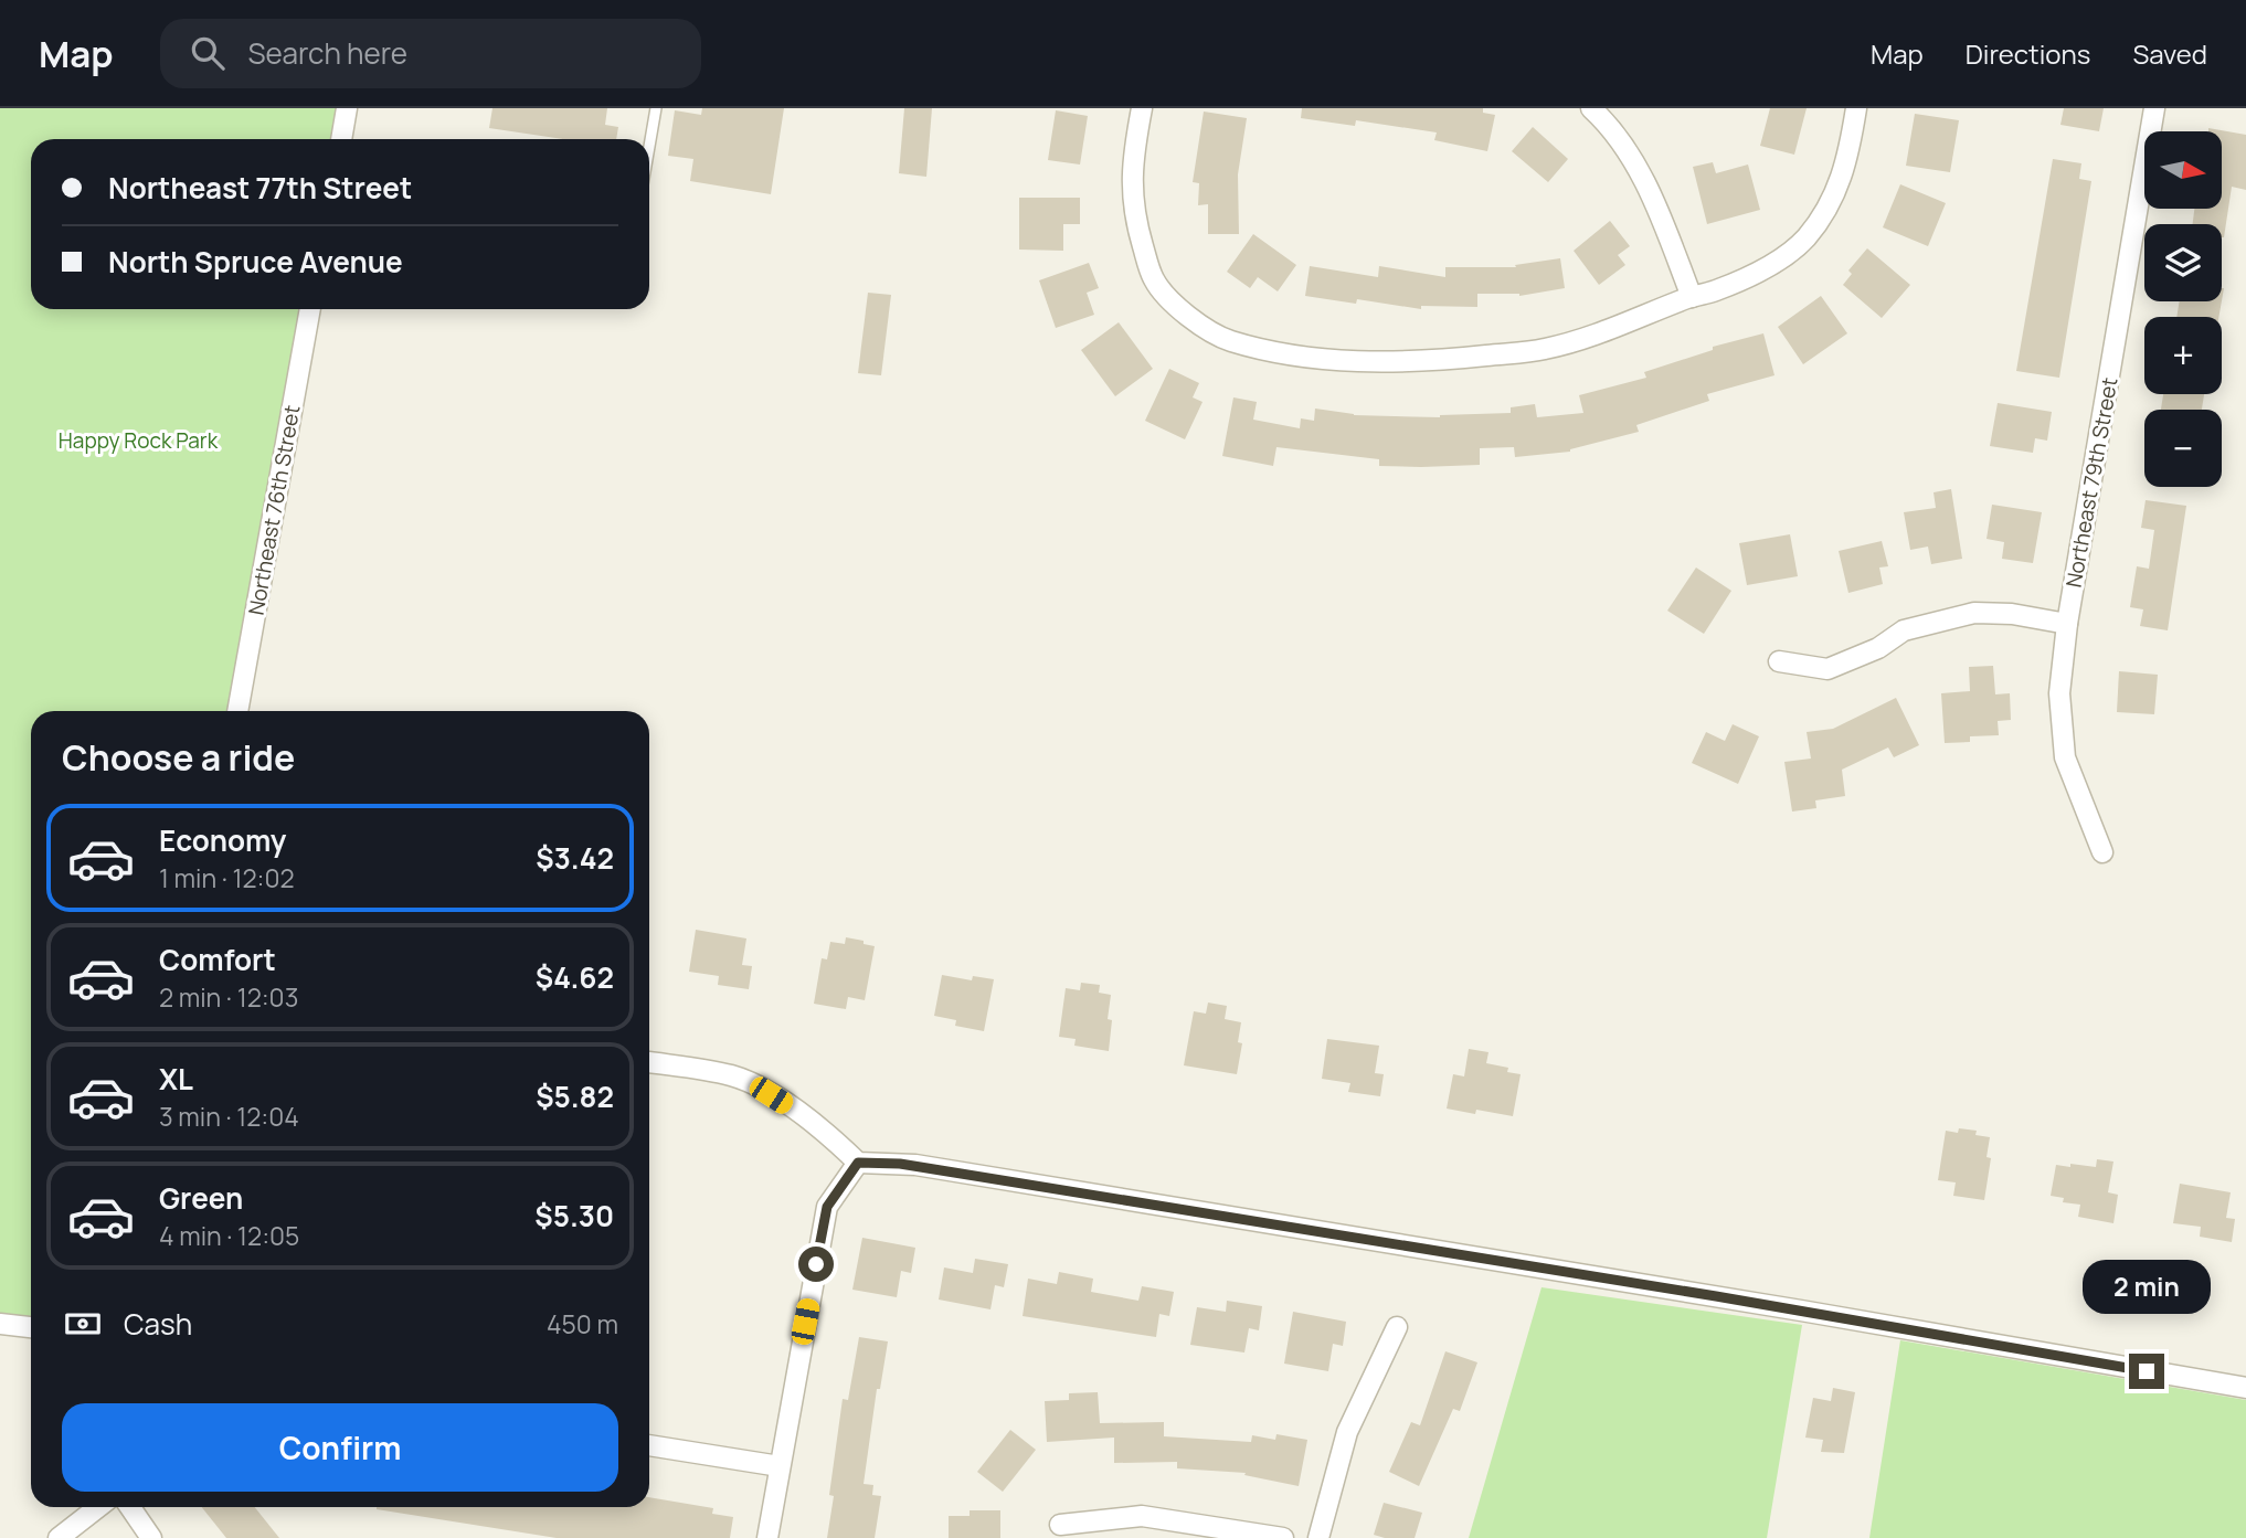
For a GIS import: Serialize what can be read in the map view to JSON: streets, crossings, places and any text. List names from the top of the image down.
{
  "streets": {
    "street": ["Northeast 79th Street", "Northeast 76th Street"]
  },
  "parks": ["Happy Rock Park"],
  "north": "right",
  "page": {
    "header": "Map",
    "search": "Search here",
    "nav": ["Map", "Directions", "Saved"],
    "map_buttons": ["+", "−"],
    "banner": ["Northeast 77th Street", "North Spruce Avenue"],
    "heading": "Choose a ride",
    "list": [
      {
        "name": "Economy",
        "note": "1 min · 12:02",
        "value": "$3.42"
      },
      {
        "name": "Comfort",
        "note": "2 min · 12:03",
        "value": "$4.62"
      },
      {
        "name": "XL",
        "note": "3 min · 12:04",
        "value": "$5.82"
      },
      {
        "name": "Green",
        "note": "4 min · 12:05",
        "value": "$5.30"
      }
    ],
    "bubble": "2 min",
    "pay": ["Cash", "450 m"],
    "buttons": "Confirm"
  }
}
